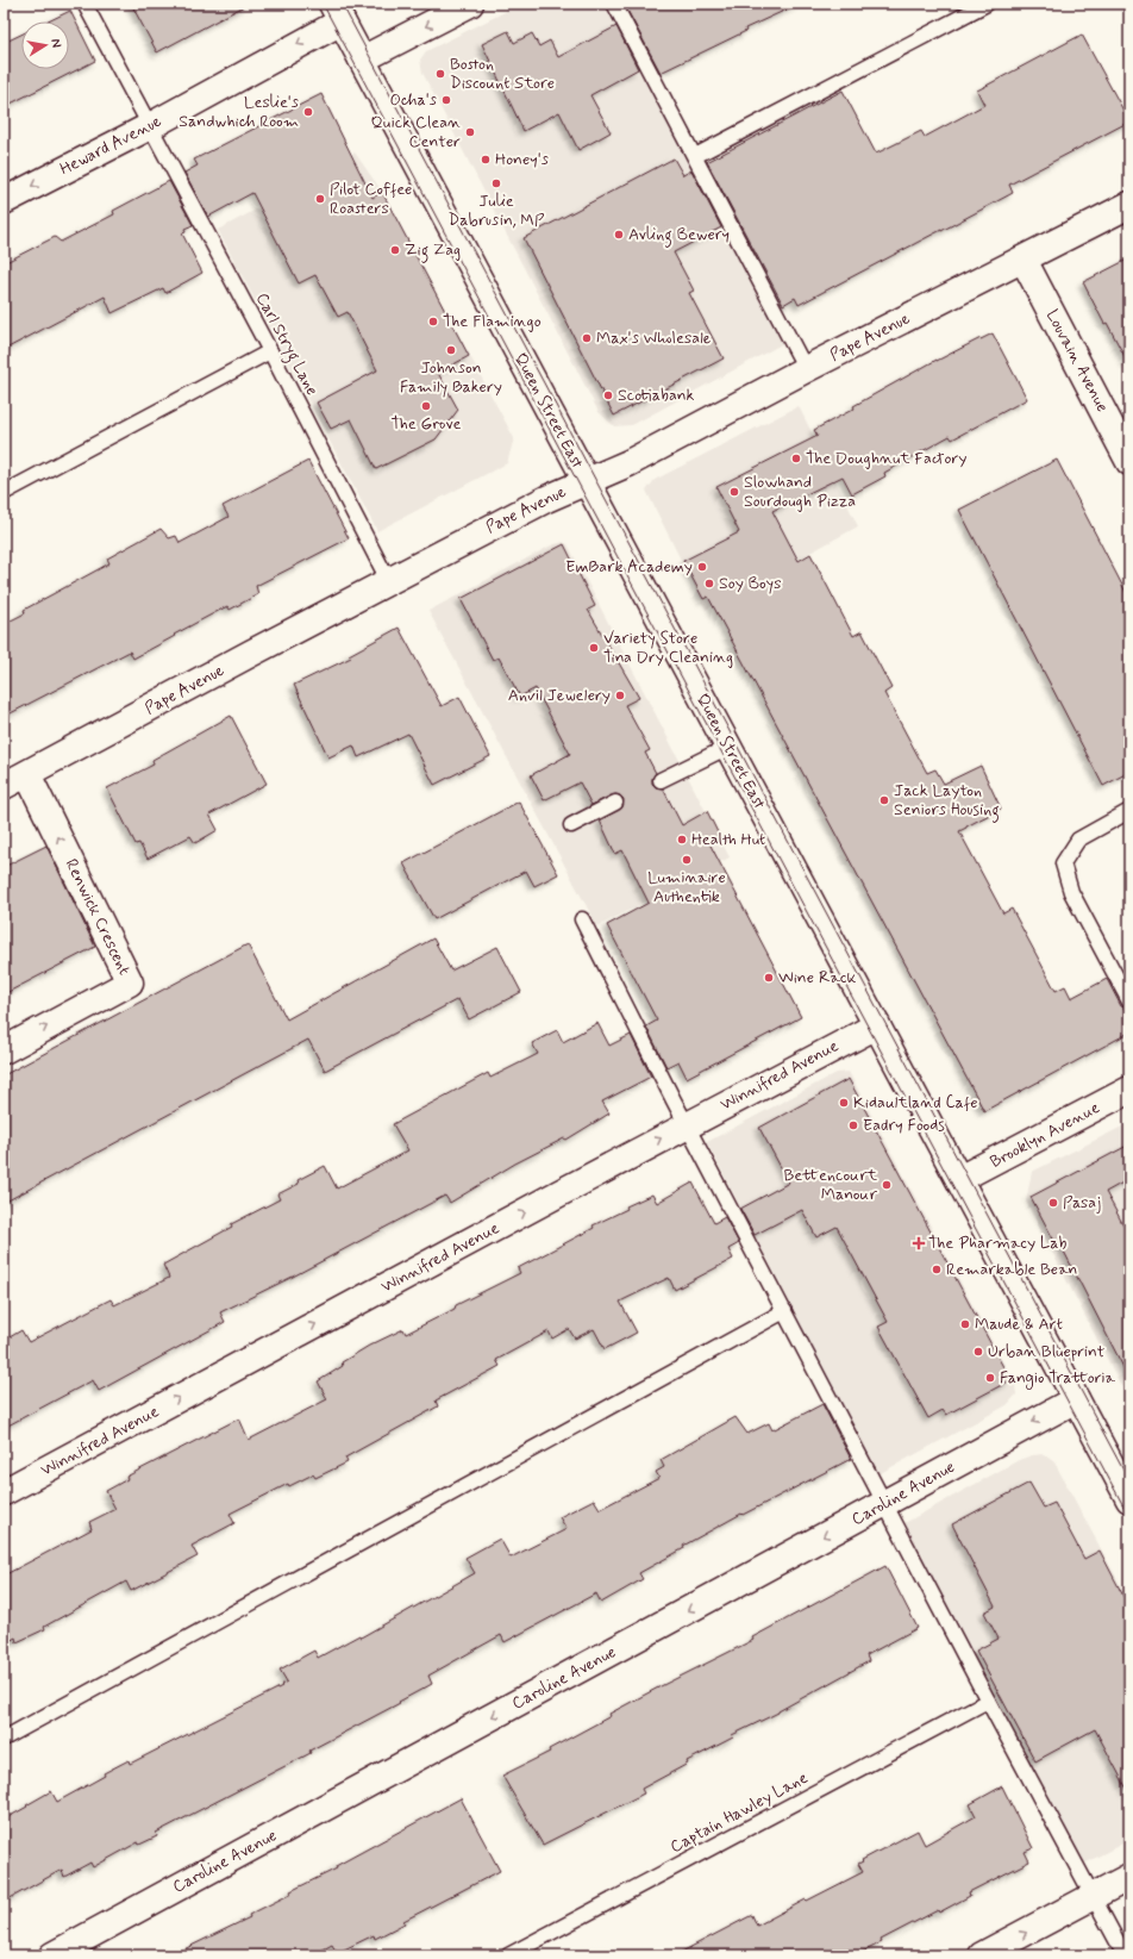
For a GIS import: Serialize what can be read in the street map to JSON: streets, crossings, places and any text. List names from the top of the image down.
{
  "streets": {
    "street": [
      "Heward Avenue",
      "Pape Avenue",
      "Louvain Avenue",
      "Queen Street East",
      "Renwick Crescent",
      "Winnifred Avenue",
      "Brooklyn Avenue",
      "Caroline Avenue"
    ],
    "lane": ["Carl Stryg Lane", "Captain Hawley Lane"]
  },
  "crossings": [
    ["Heward Avenue", "Carl Stryg Lane"],
    ["Heward Avenue", "Queen Street East"],
    ["Pape Avenue", "Carl Stryg Lane"],
    ["Pape Avenue", "Louvain Avenue"],
    ["Pape Avenue", "Queen Street East"],
    ["Pape Avenue", "Renwick Crescent"],
    ["Queen Street East", "Winnifred Avenue"],
    ["Queen Street East", "Brooklyn Avenue"],
    ["Queen Street East", "Caroline Avenue"]
  ],
  "one_way": ["Heward Avenue", "Winnifred Avenue", "Caroline Avenue"],
  "places": {
    "other": [
      "Boston Discount Store",
      "Ocha's",
      "Leslie's Sandwhich Room",
      "Quick Clean Center",
      "Honey's",
      "Julie Dabrusin, MP",
      "Pilot Coffee Roasters",
      "Avling Bewery",
      "Zig Zag",
      "The Flamingo",
      "Max's Wholesale",
      "Johnson Family Bakery",
      "Scotiabank",
      "The Grove",
      "The Doughnut Factory",
      "Slowhand Sourdough Pizza",
      "EmBark Academy",
      "Soy Boys",
      "Variety Store Tina Dry Cleaning",
      "Anvil Jewelery",
      "Jack Layton Seniors Housing",
      "Health Hut",
      "Luminaire Authentik",
      "Wine Rack",
      "Kidaultland Cafe",
      "Eadry Foods",
      "Bettencourt Manour",
      "Pasaj",
      "Remarkable Bean",
      "Maude & Art",
      "Urban Blueprint",
      "Fangio Trattoria"
    ],
    "health": ["The Pharmacy Lab"]
  },
  "north": "right"
}
